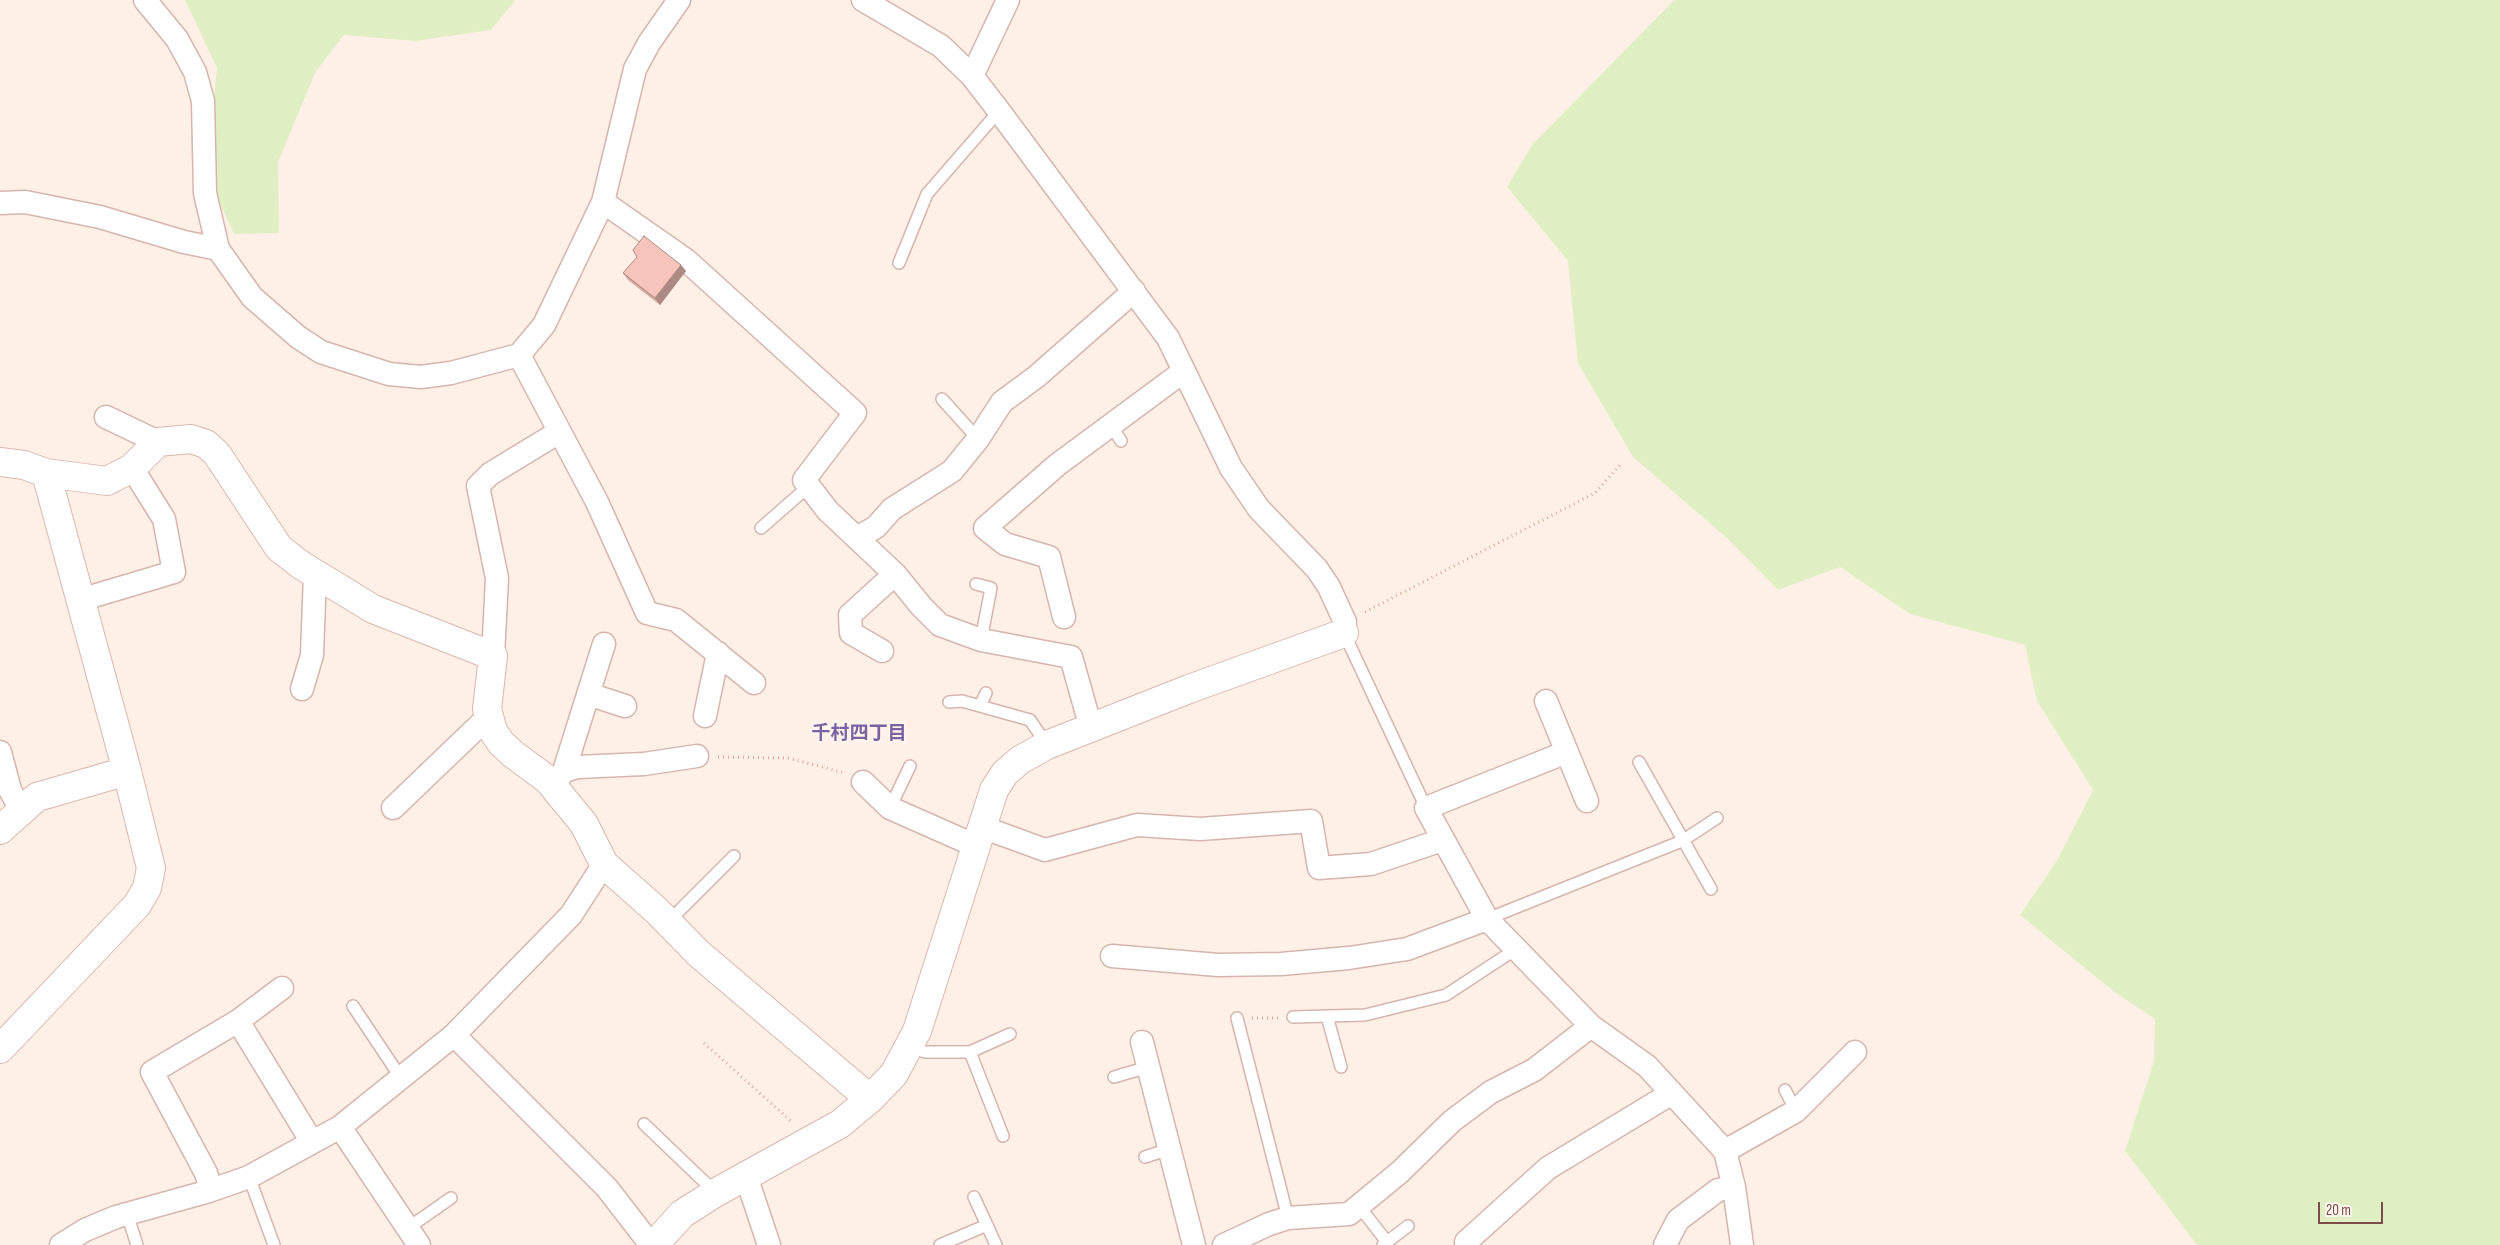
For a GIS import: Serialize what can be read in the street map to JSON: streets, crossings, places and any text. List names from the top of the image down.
{
  "districts": ["千村四丁目"],
  "scale_bar": "20 m"
}
